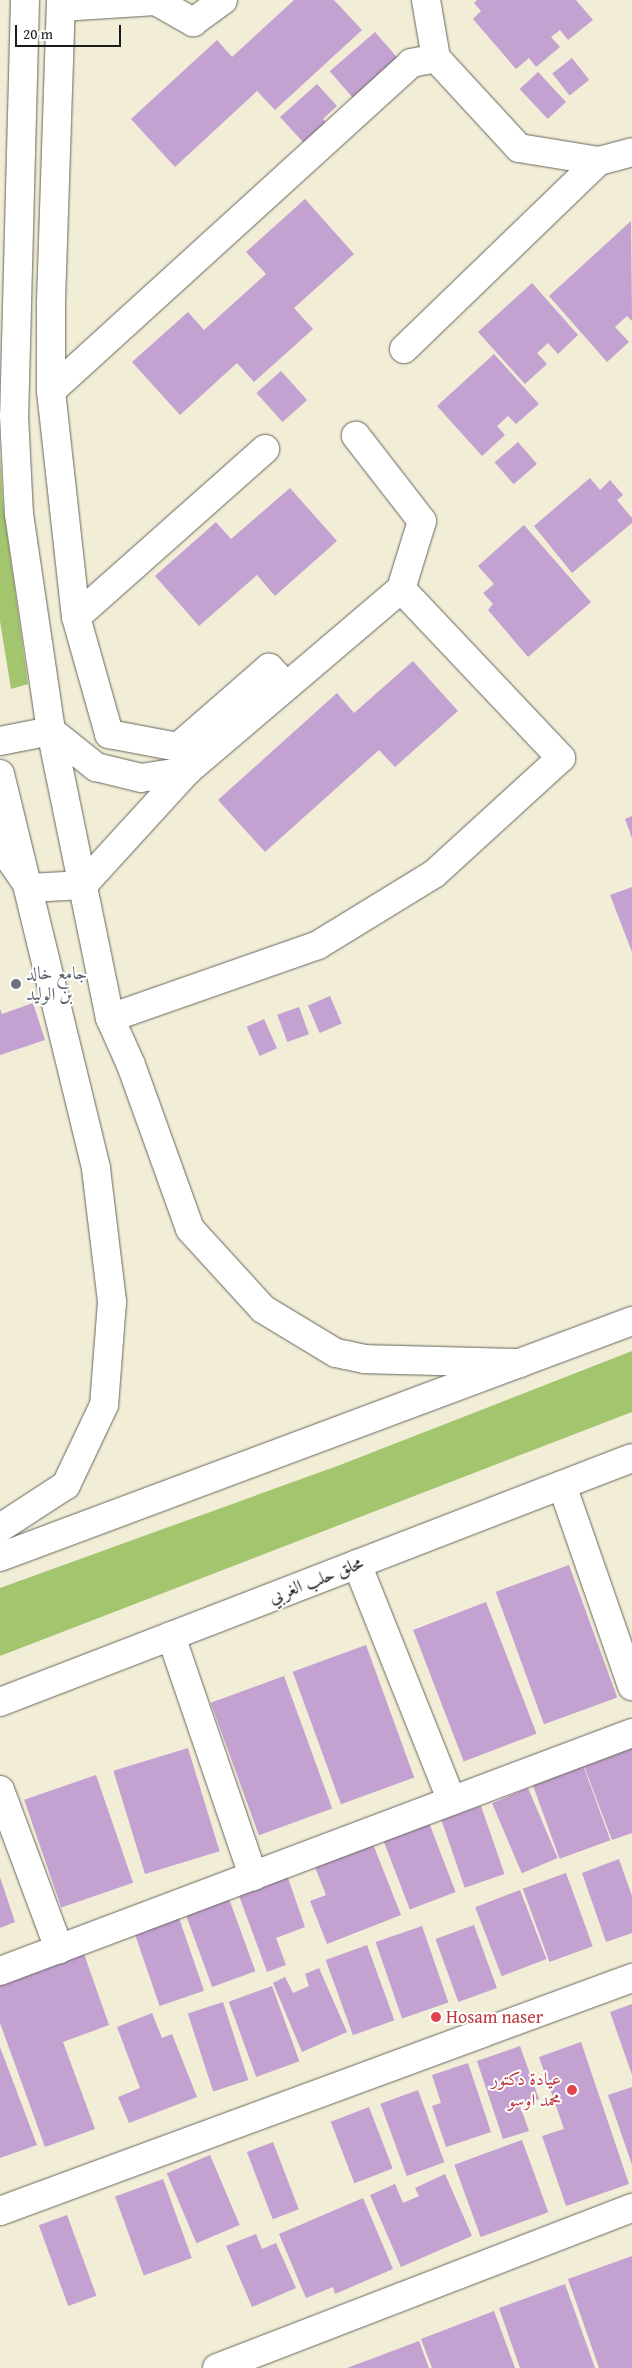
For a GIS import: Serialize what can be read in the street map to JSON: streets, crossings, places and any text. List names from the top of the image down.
{
  "streets": {
    "main road": ["محلق حلب الغربي"]
  },
  "places": ["جامع خالد بن الوليد", "Hosam naser", "عيادة دكتور محمد اوسو"],
  "scale_bar": "20 m"
}
